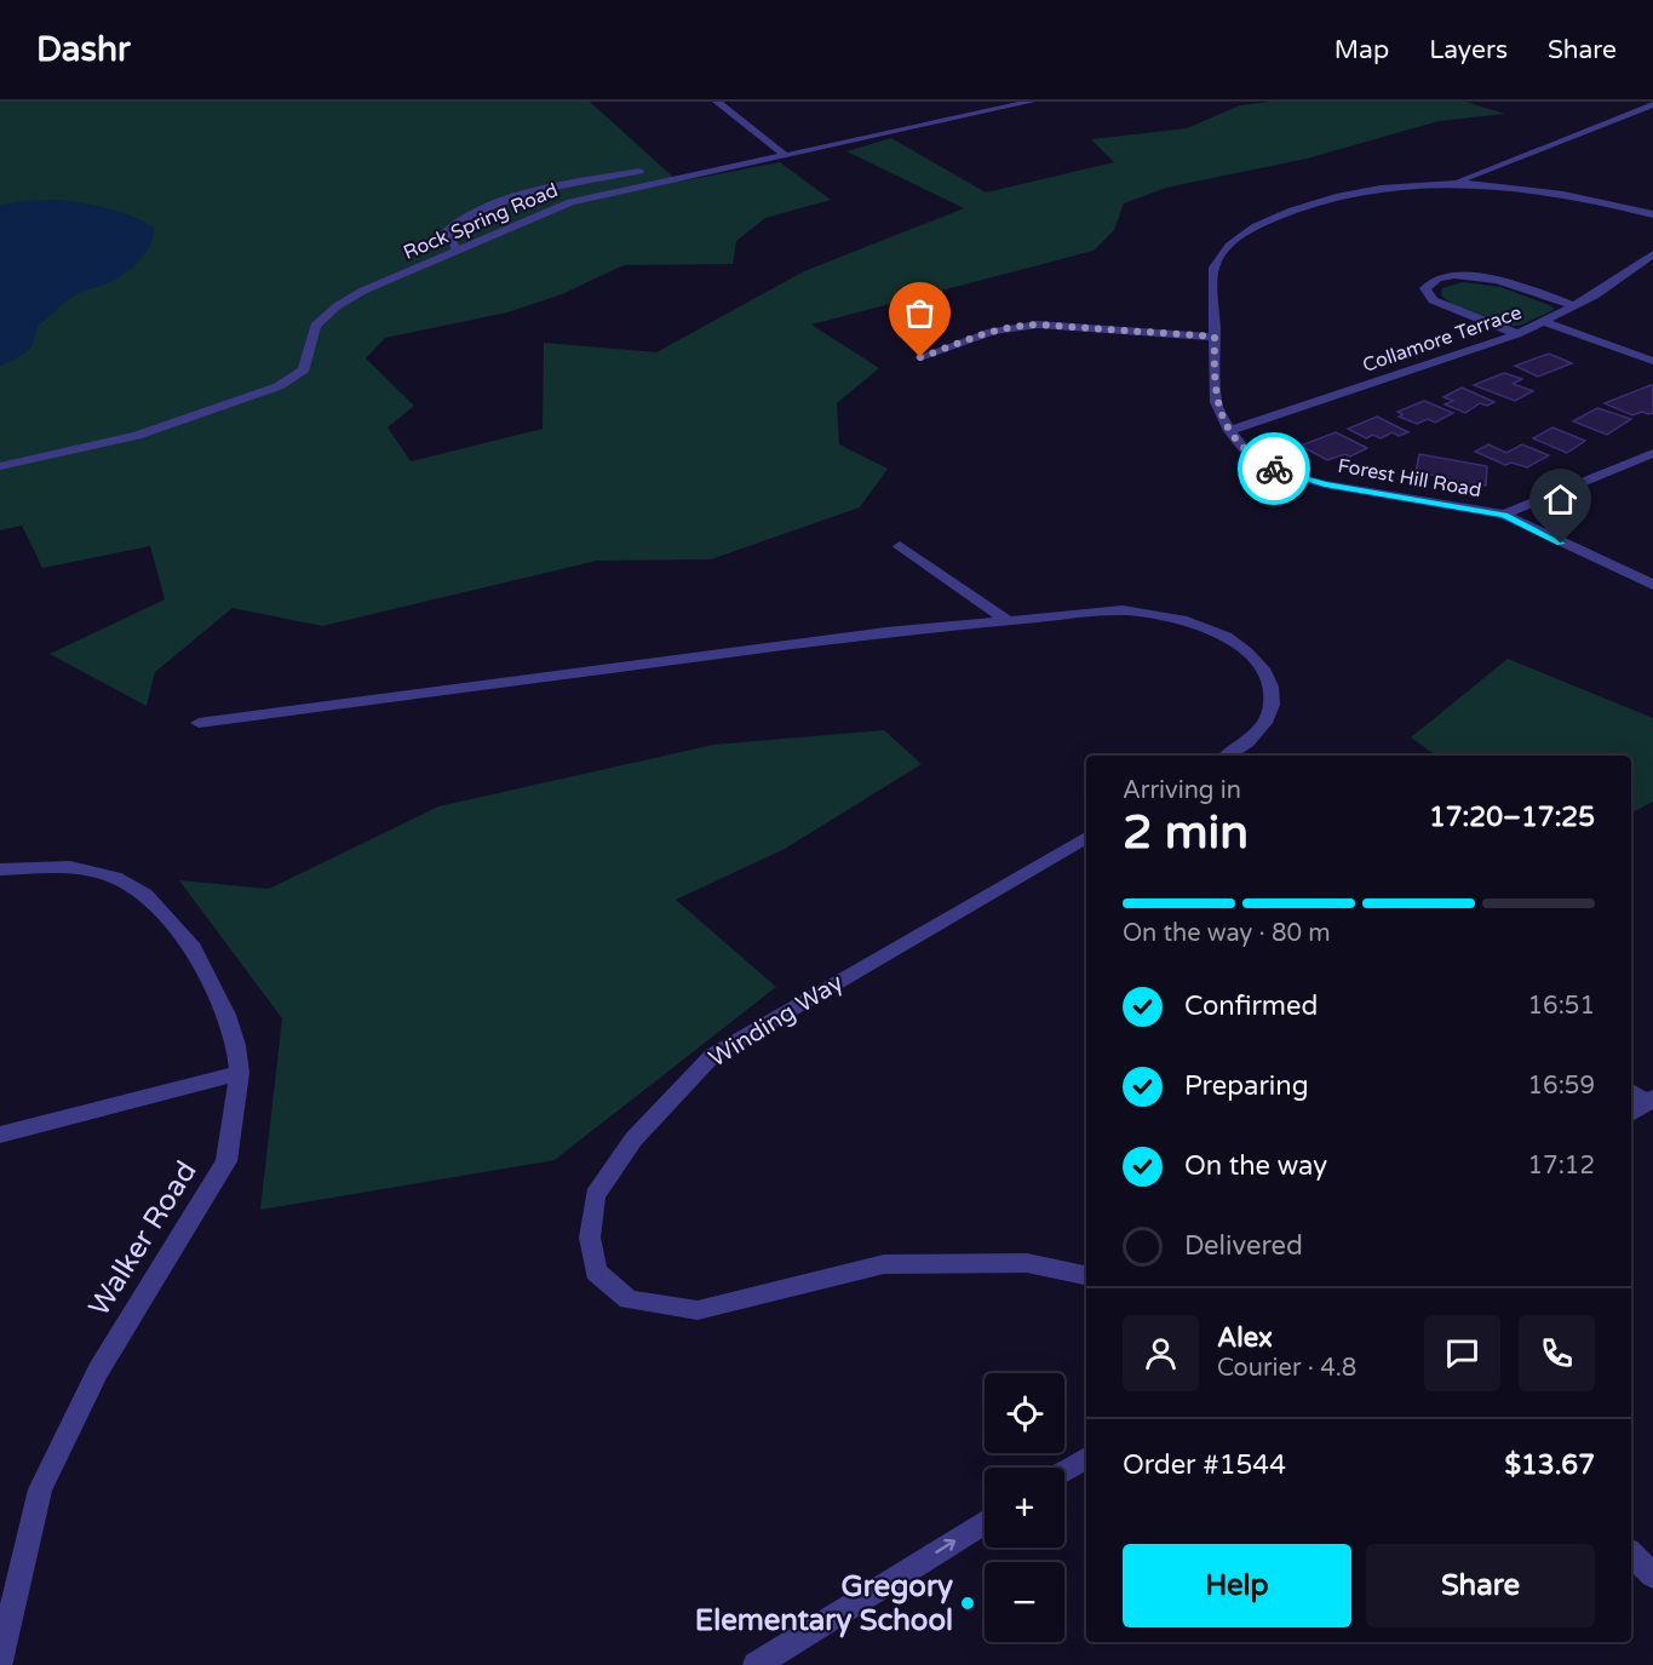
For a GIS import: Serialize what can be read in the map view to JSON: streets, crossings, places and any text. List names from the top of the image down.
{
  "streets": {
    "street": [
      "Rock Spring Road",
      "Collamore Terrace",
      "Forest Hill Road",
      "Winding Way",
      "Walker Road"
    ]
  },
  "crossings": [
    ["Collamore Terrace", "Forest Hill Road"]
  ],
  "places": ["Gregory Elementary School"],
  "page": {
    "header": "Dashr",
    "nav": ["Map", "Layers", "Share"],
    "heading": ["2 min", "Arriving in", "17:20–17:25"],
    "panel": [
      "Alex",
      "Courier · 4.8",
      "Order #1544",
      "$13.67"
    ],
    "bar": "On the way · 80 m",
    "list": [
      ["Confirmed", "16:51"],
      ["Preparing", "16:59"],
      ["On the way", "17:12"],
      "Delivered"
    ],
    "map_buttons": ["+", "−"],
    "buttons": ["Help", "Share"]
  }
}
